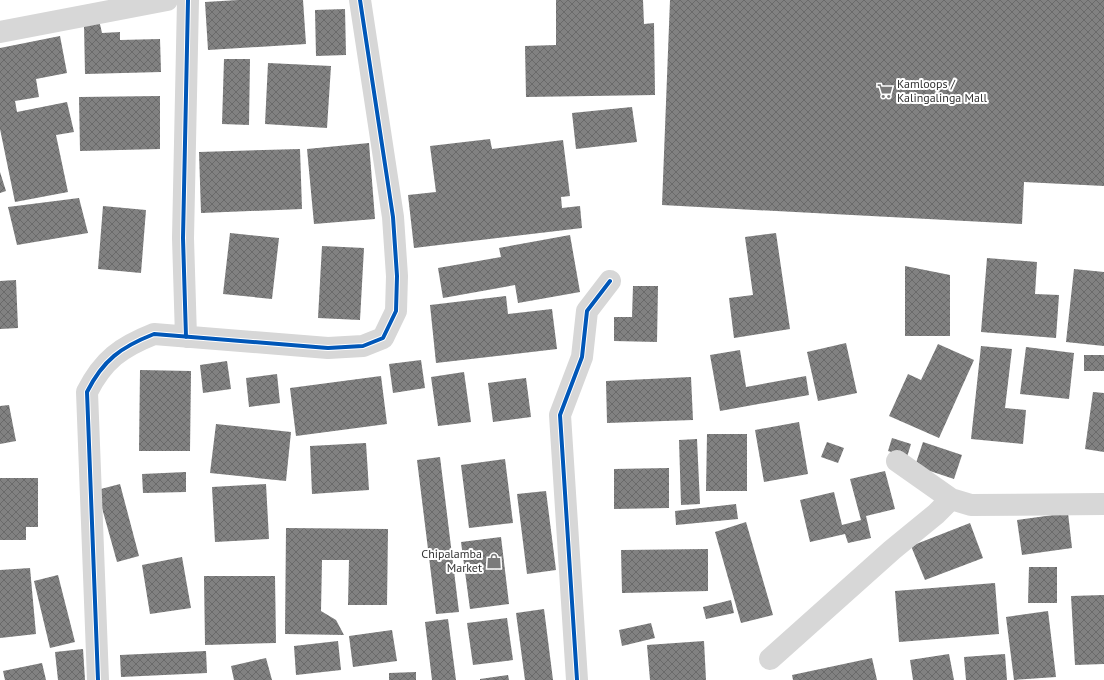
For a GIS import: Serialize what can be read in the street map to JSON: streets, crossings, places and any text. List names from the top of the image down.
{
  "places": {
    "supermarket": ["Kamloops / Kalingalinga Mall"],
    "shop": ["Chipalamba Market"]
  }
}
